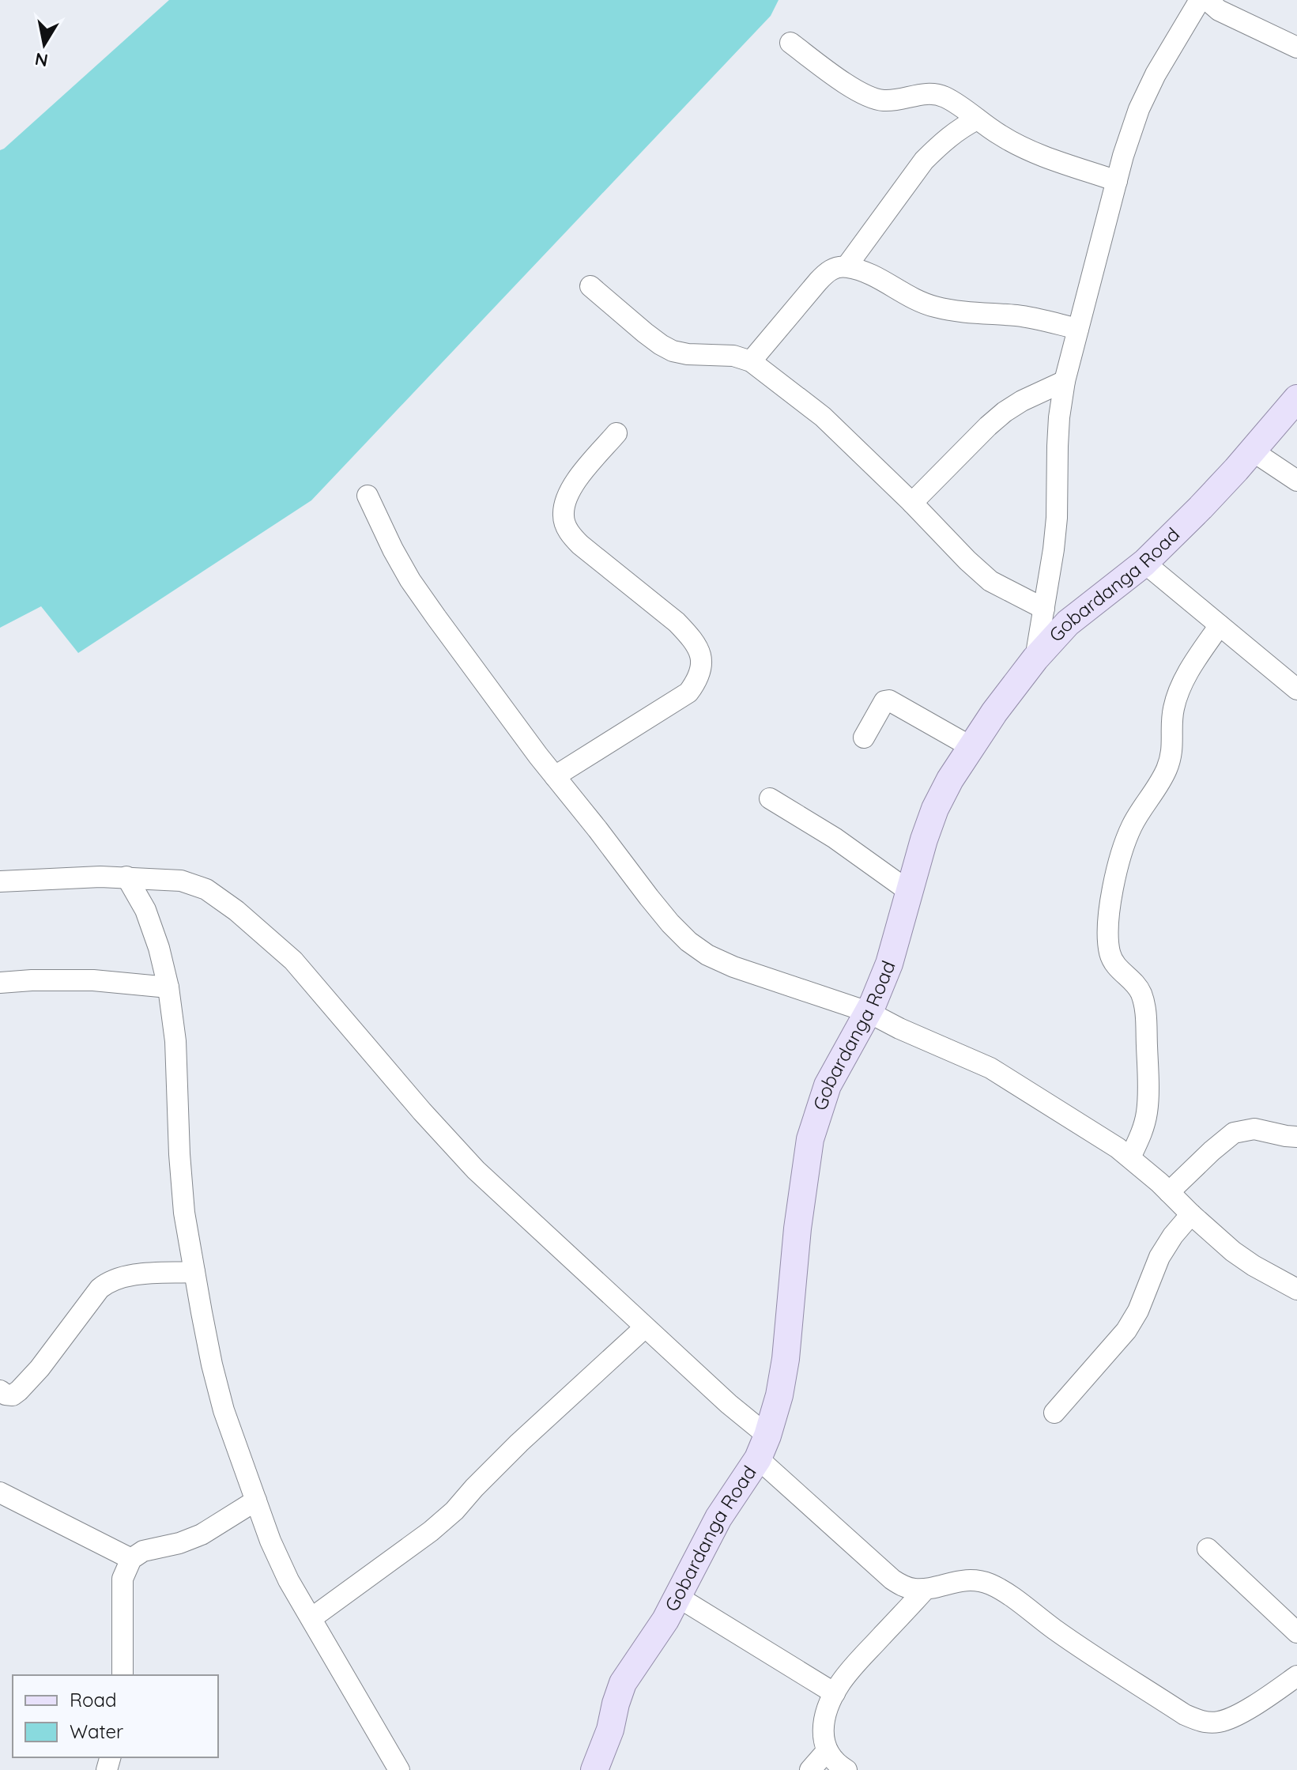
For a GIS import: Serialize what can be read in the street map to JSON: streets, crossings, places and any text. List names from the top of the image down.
{
  "streets": {
    "main road": ["Gobardanga Road"]
  },
  "legend": ["Road", "Water"],
  "north": "bottom"
}
